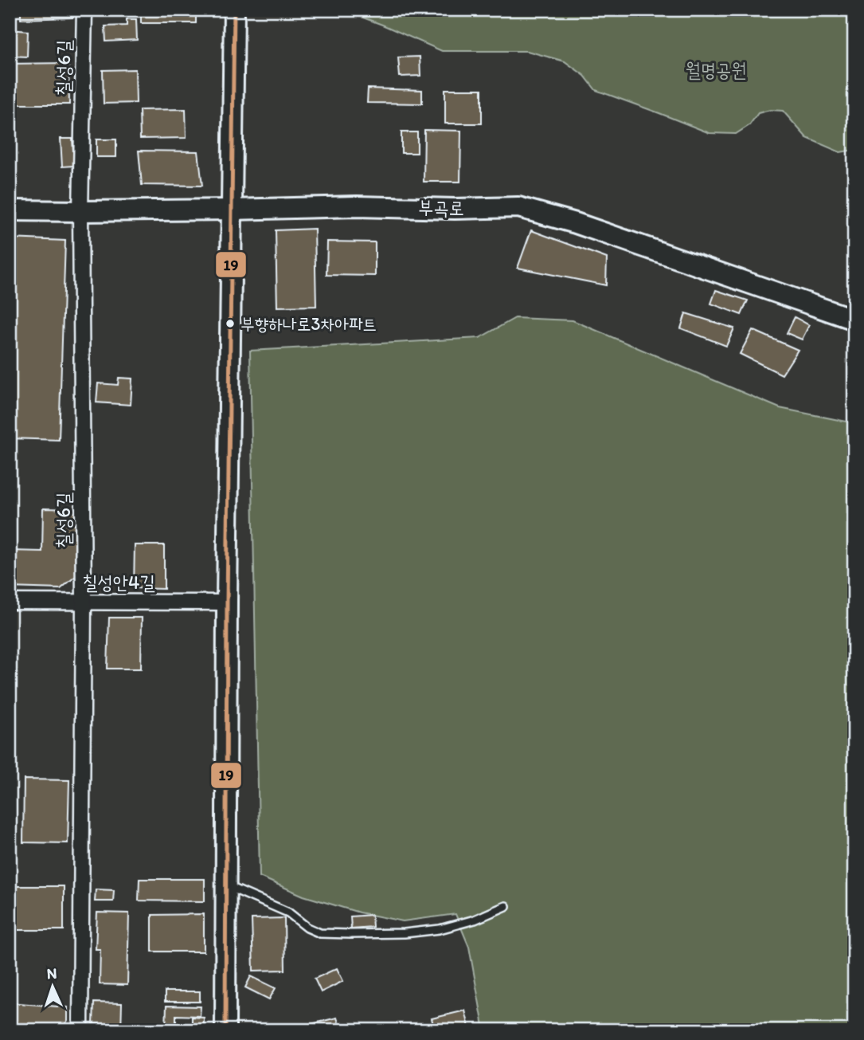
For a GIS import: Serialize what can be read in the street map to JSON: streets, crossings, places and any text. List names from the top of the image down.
{
  "streets": {
    "street": ["칠성6길", "부곡로", "칠성안4길"]
  },
  "crossings": [
    ["칠성6길", "부곡로"],
    ["칠성6길", "칠성안4길"]
  ],
  "parks": ["월명공원"],
  "places": ["부향하나로3차아파트"],
  "lines": ["transit line 19"],
  "north": "top"
}
